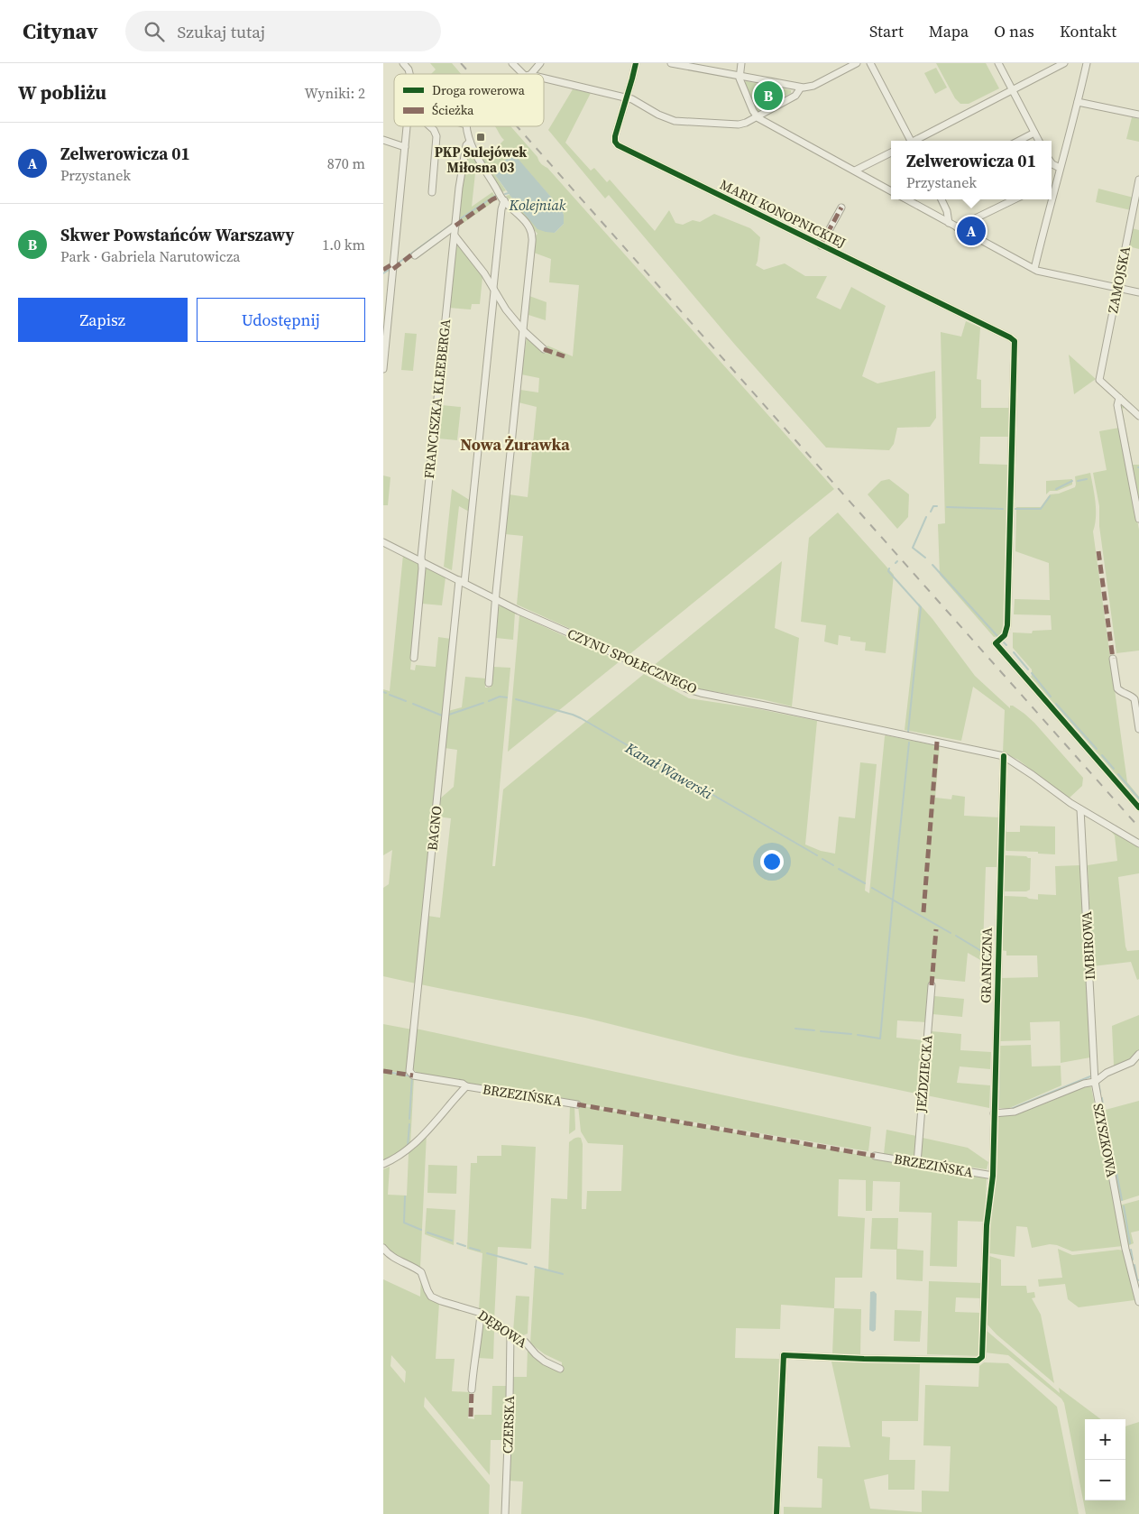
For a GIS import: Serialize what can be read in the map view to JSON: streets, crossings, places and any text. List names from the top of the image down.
{
  "streets": {
    "street": [
      "MARII KONOPNICKIEJ",
      "ZAMOJSKA",
      "FRANCISZKA KLEEBERGA",
      "CZYNU SPOŁECZNEGO",
      "BAGNO",
      "IMBIROWA",
      "GRANICZNA",
      "JEŹDZIECKA",
      "BRZEZIŃSKA",
      "SZYSZKOWA",
      "DĘBOWA",
      "CZERSKA"
    ]
  },
  "crossings": [
    ["FRANCISZKA KLEEBERGA", "CZYNU SPOŁECZNEGO"],
    ["CZYNU SPOŁECZNEGO", "BAGNO"],
    ["CZYNU SPOŁECZNEGO", "GRANICZNA"],
    ["BAGNO", "BRZEZIŃSKA"],
    ["IMBIROWA", "SZYSZKOWA"],
    ["GRANICZNA", "BRZEZIŃSKA"],
    ["JEŹDZIECKA", "BRZEZIŃSKA"],
    ["DĘBOWA", "CZERSKA"]
  ],
  "districts": ["Nowa Żurawka"],
  "water": ["Kolejniak", "Kanał Wawerski"],
  "places": {
    "transit": ["PKP Sulejówek Miłosna 03"]
  },
  "legend": ["Droga rowerowa", "Ścieżka"],
  "page": {
    "header": "Citynav",
    "search": "Szukaj tutaj",
    "nav": [
      "Start",
      "Mapa",
      "O nas",
      "Kontakt"
    ],
    "heading": ["W pobliżu", "Wyniki: 2"],
    "pins": ["B", "A"],
    "list": [
      {
        "mark": "A",
        "name": "Zelwerowicza 01",
        "note": "Przystanek",
        "value": "870 m"
      },
      {
        "mark": "B",
        "name": "Skwer Powstańców Warszawy",
        "note": "Park · Gabriela Narutowicza",
        "value": "1.0 km"
      }
    ],
    "popup": ["Zelwerowicza 01", "Przystanek"],
    "buttons": ["Zapisz", "Udostępnij"],
    "map_buttons": ["+", "−"]
  }
}
